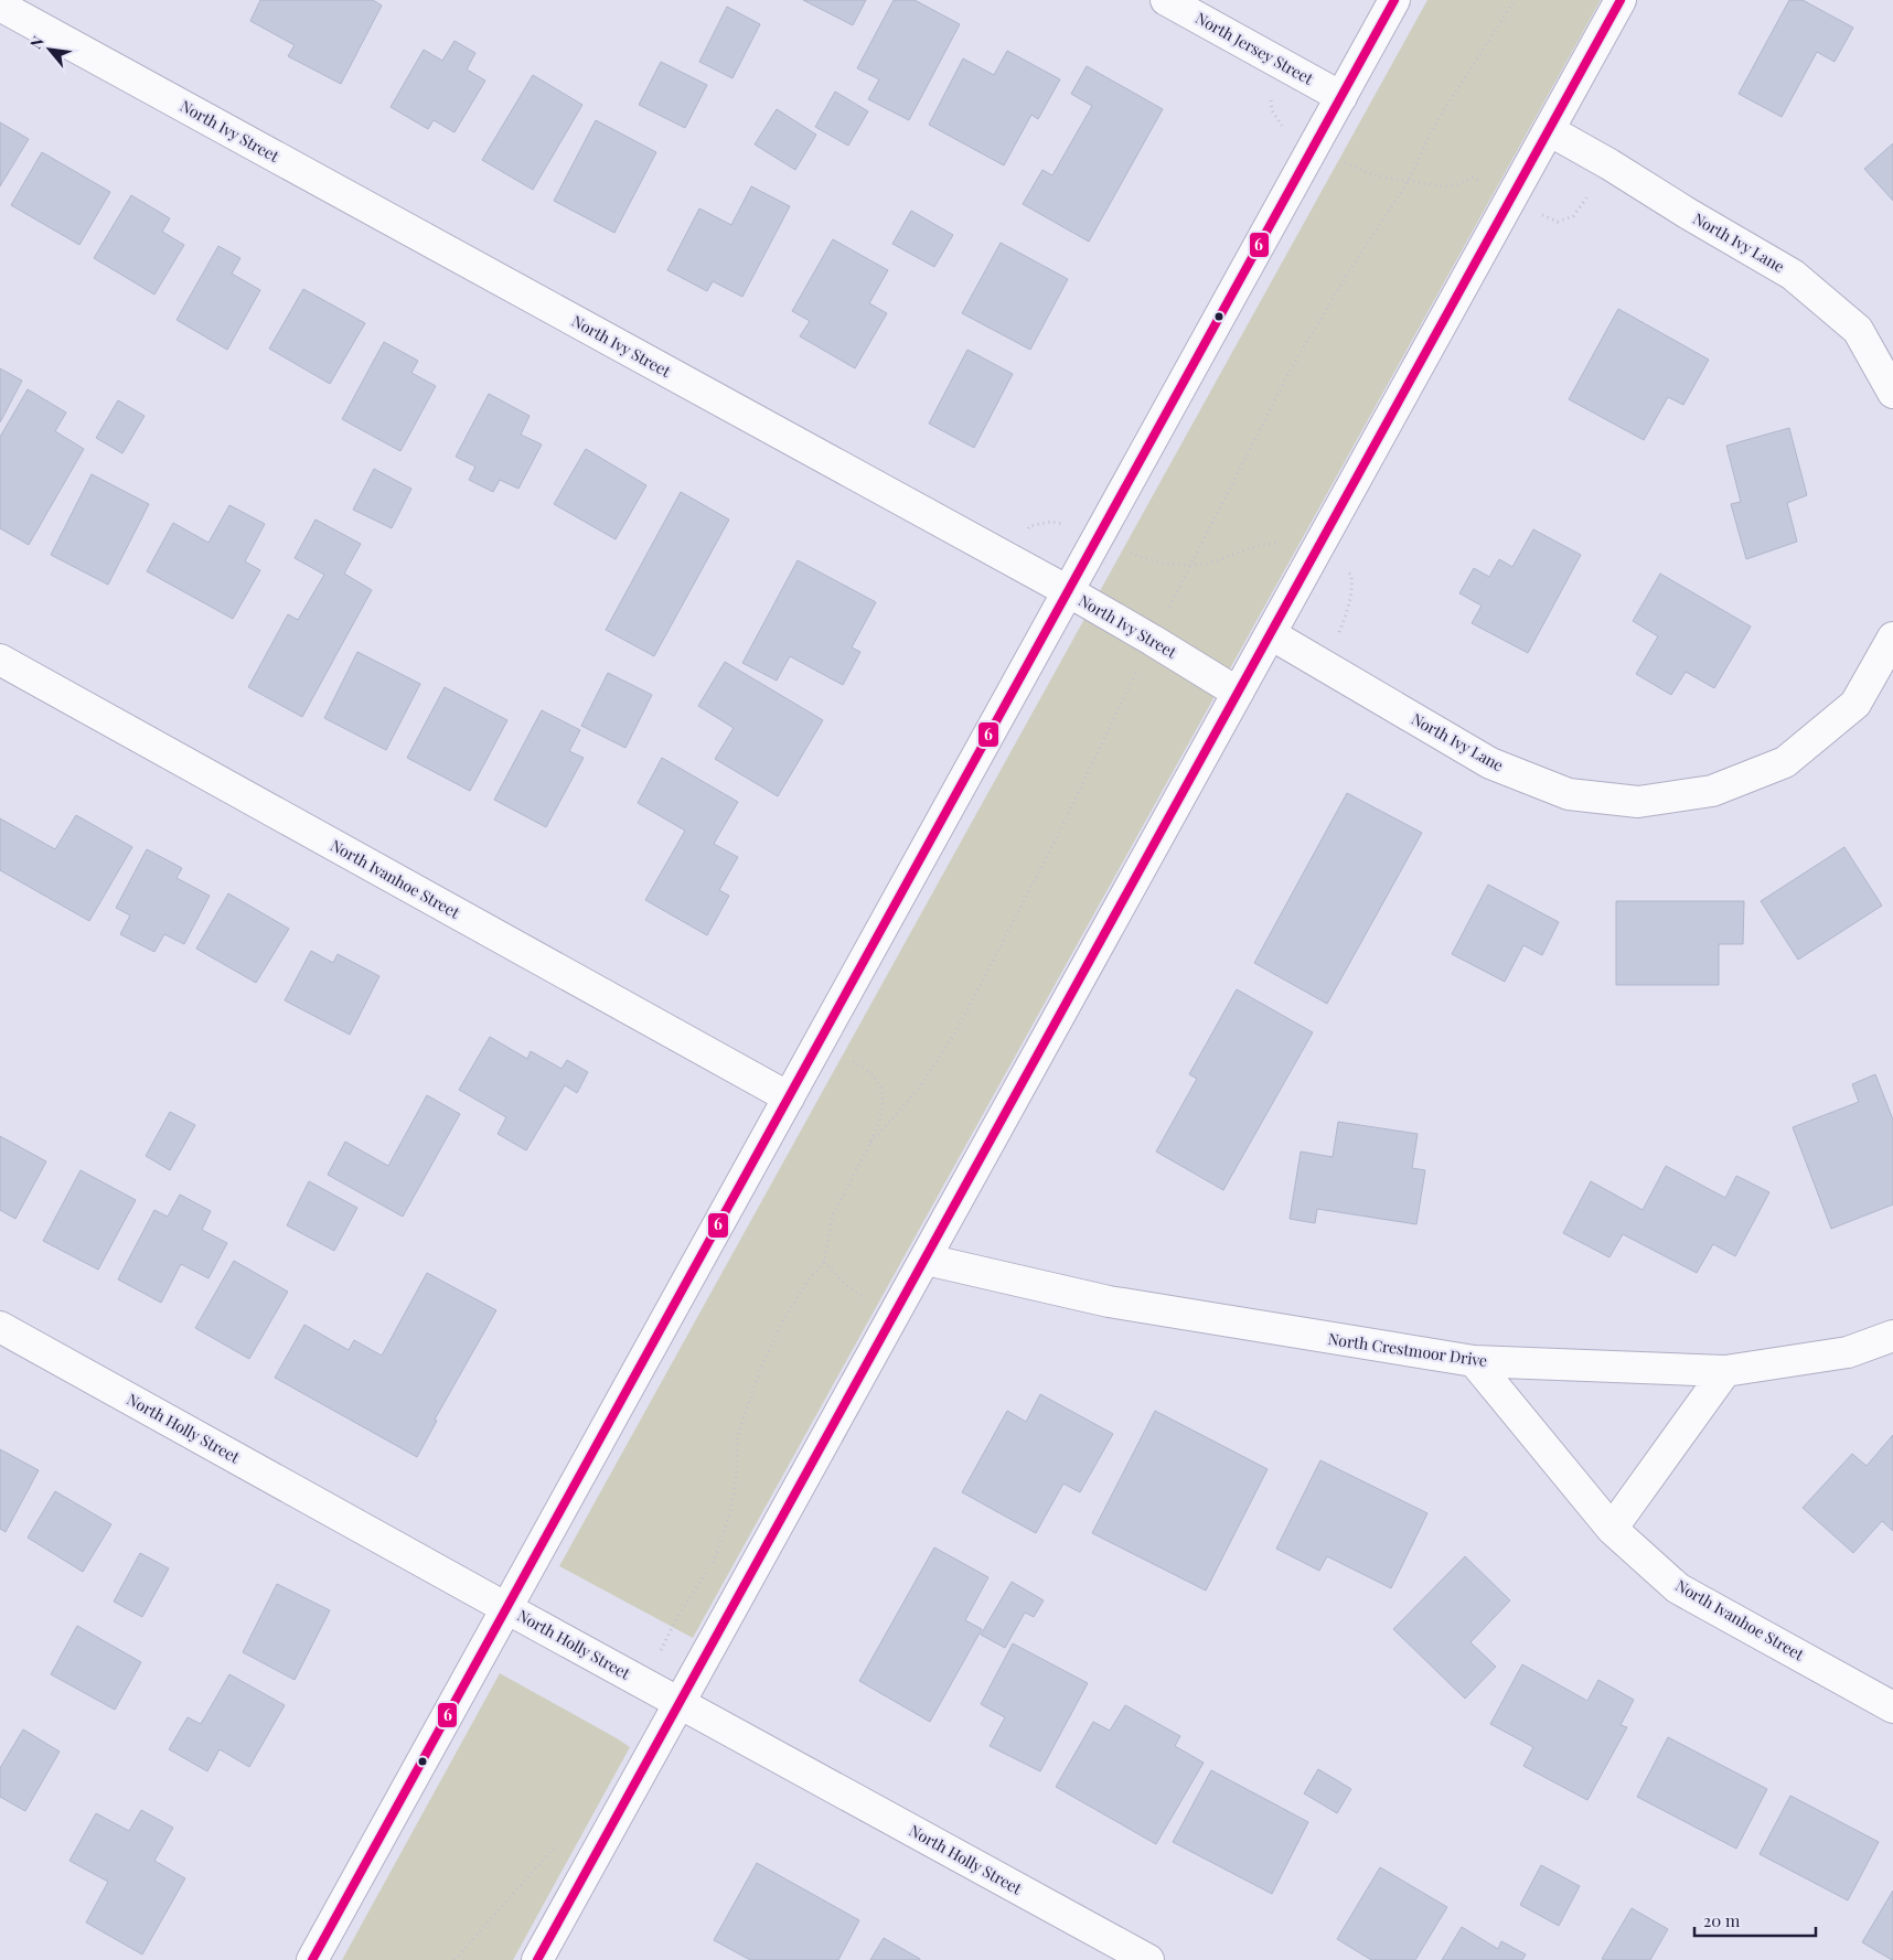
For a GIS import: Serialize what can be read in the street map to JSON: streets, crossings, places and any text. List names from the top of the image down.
{
  "streets": {
    "street": [
      "North Jersey Street",
      "North Ivy Street",
      "North Ivy Lane",
      "North Ivanhoe Street",
      "North Crestmoor Drive",
      "North Holly Street"
    ]
  },
  "crossings": [
    ["North Ivanhoe Street", "North Crestmoor Drive"]
  ],
  "lines": ["transit line 6"],
  "scale_bar": "20 m",
  "north": "top left"
}
